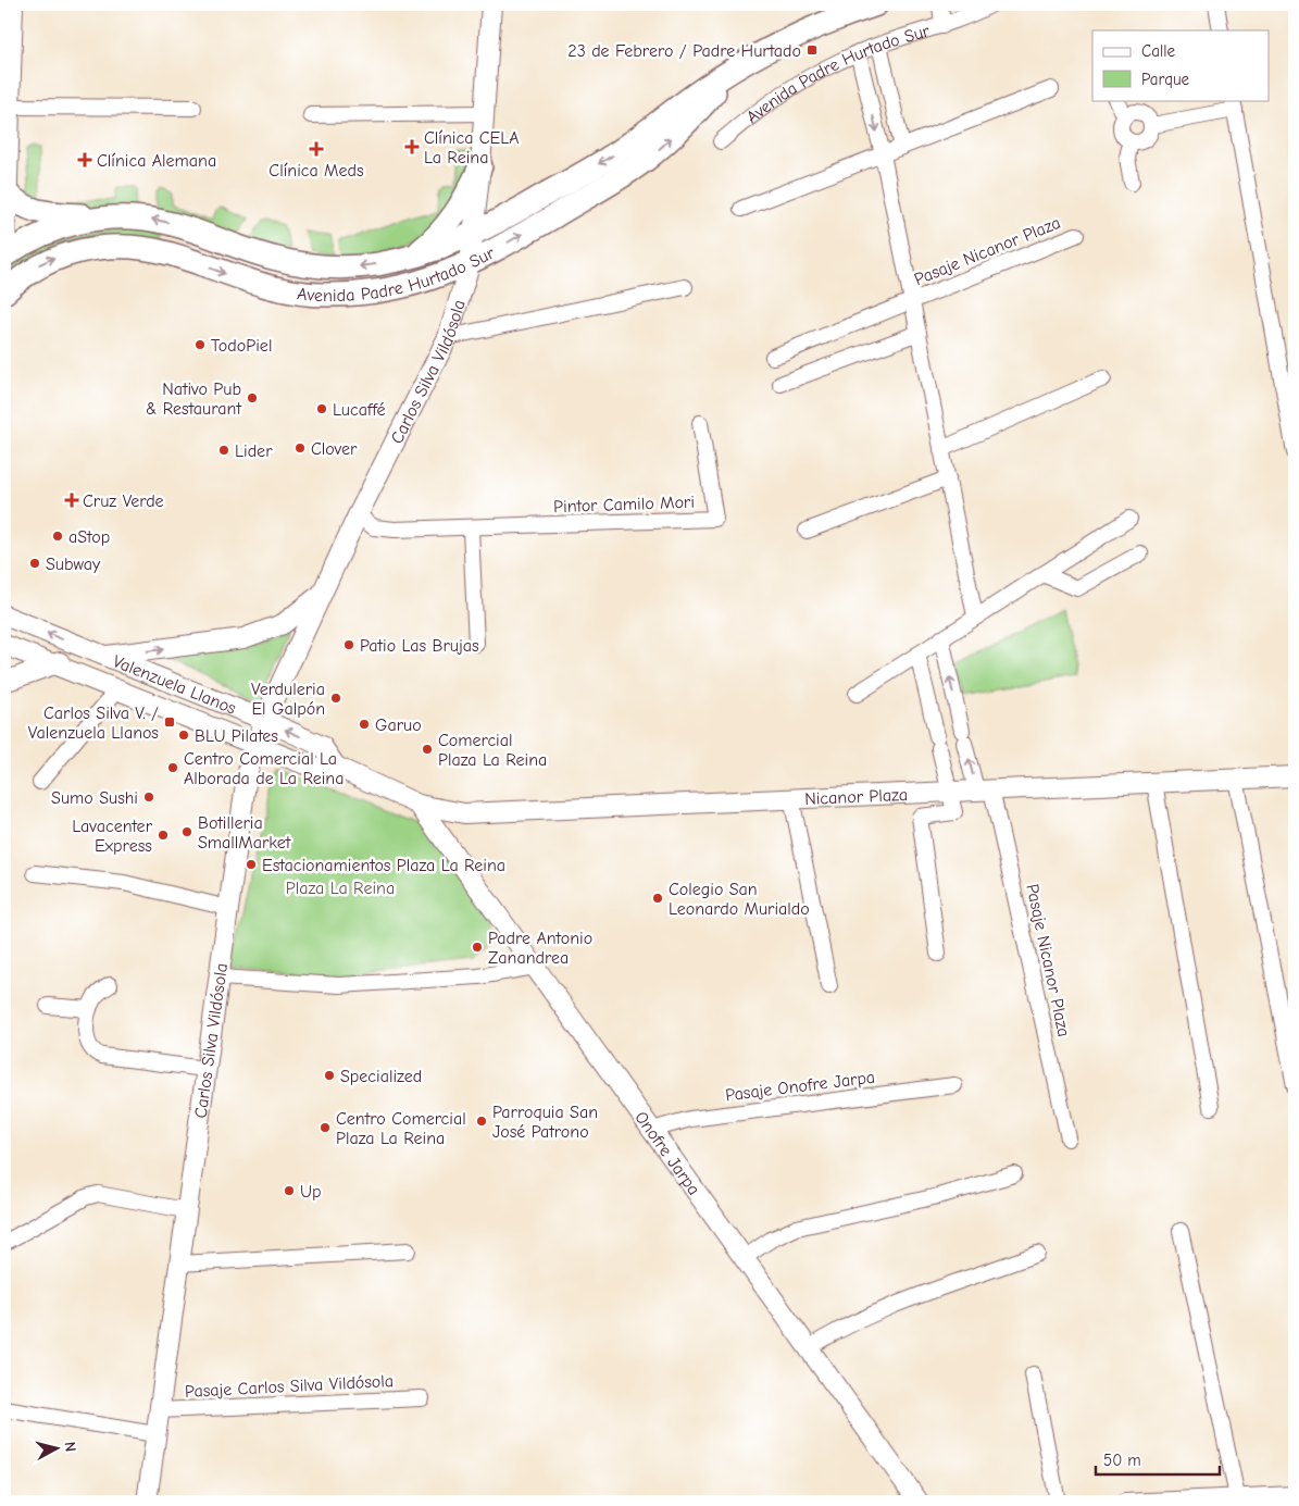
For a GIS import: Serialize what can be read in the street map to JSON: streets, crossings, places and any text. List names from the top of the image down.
{
  "streets": {
    "main road": ["Avenida Padre Hurtado Sur"],
    "street": [
      "Pasaje Nicanor Plaza",
      "Carlos Silva Vildósola",
      "Pintor Camilo Mori",
      "Valenzuela Llanos",
      "Nicanor Plaza",
      "Pasaje Onofre Jarpa",
      "Onofre Jarpa",
      "Pasaje Carlos Silva Vildósola"
    ]
  },
  "crossings": [
    ["Avenida Padre Hurtado Sur", "Pasaje Nicanor Plaza"],
    ["Avenida Padre Hurtado Sur", "Carlos Silva Vildósola"],
    ["Pasaje Nicanor Plaza", "Nicanor Plaza"],
    ["Carlos Silva Vildósola", "Pintor Camilo Mori"],
    ["Carlos Silva Vildósola", "Valenzuela Llanos"],
    ["Carlos Silva Vildósola", "Pasaje Carlos Silva Vildósola"],
    ["Valenzuela Llanos", "Nicanor Plaza"],
    ["Valenzuela Llanos", "Onofre Jarpa"],
    ["Nicanor Plaza", "Onofre Jarpa"],
    ["Pasaje Onofre Jarpa", "Onofre Jarpa"]
  ],
  "parks": ["Plaza La Reina"],
  "places": {
    "transit": ["23 de Febrero / Padre Hurtado", "Carlos Silva V. / Valenzuela Llanos"],
    "health": [
      "Clínica CELA La Reina",
      "Clínica Meds",
      "Clínica Alemana",
      "Cruz Verde"
    ],
    "other": [
      "TodoPiel",
      "Nativo Pub & Restaurant",
      "Lucaffé",
      "Clover",
      "Lider",
      "aStop",
      "Subway",
      "Patio Las Brujas",
      "Verduleria El Galpón",
      "Garuo",
      "BLU Pilates",
      "Comercial Plaza La Reina",
      "Centro Comercial La Alborada de La Reina",
      "Sumo Sushi",
      "Botilleria SmallMarket",
      "Lavacenter Express",
      "Estacionamientos Plaza La Reina",
      "Colegio San Leonardo Murialdo",
      "Padre Antonio Zanandrea",
      "Specialized",
      "Parroquia San José Patrono",
      "Centro Comercial Plaza La Reina",
      "Up"
    ]
  },
  "legend": ["Calle", "Parque"],
  "scale_bar": "50 m",
  "north": "right"
}
